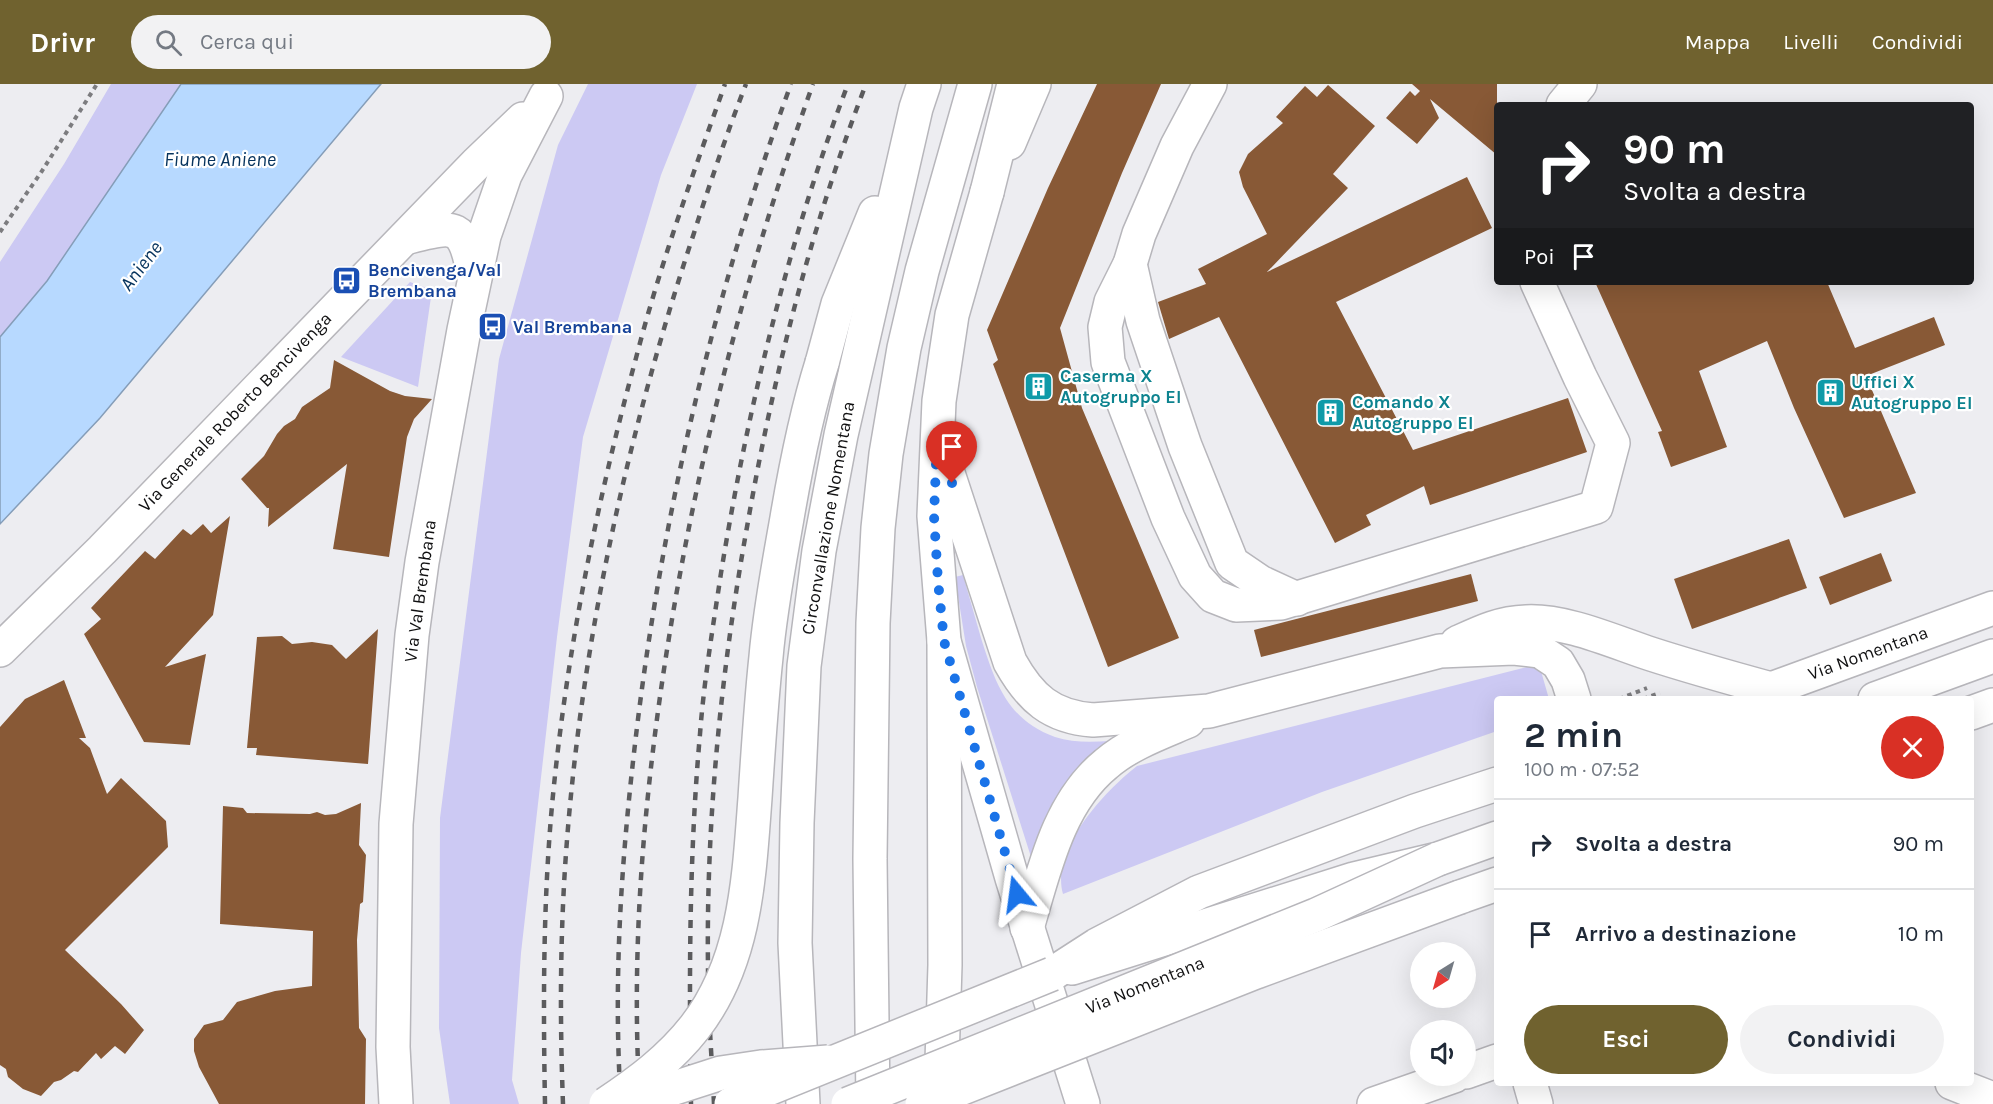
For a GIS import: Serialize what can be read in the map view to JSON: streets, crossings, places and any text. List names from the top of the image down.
{
  "streets": {
    "main road": [
      "Via Generale Roberto Bencivenga",
      "Circonvallazione Nomentana",
      "Via Val Brembana",
      "Via Nomentana"
    ]
  },
  "crossings": [
    ["Via Generale Roberto Bencivenga", "Via Val Brembana"]
  ],
  "water": ["Fiume Aniene", "Aniene"],
  "places": {
    "bus stop": ["Bencivenga/Val Brembana", "Val Brembana"],
    "building": ["Caserma X Autogruppo EI", "Uffici X Autogruppo EI", "Comando X Autogruppo EI"]
  },
  "north": "bottom left",
  "page": {
    "header": "Drivr",
    "search": "Cerca qui",
    "nav": ["Mappa", "Livelli", "Condividi"],
    "turn": ["90 m", "Svolta a destra"],
    "then": "Poi",
    "heading": ["2 min", "100 m · 07:52"],
    "list": [
      {
        "name": "Svolta a destra",
        "value": "90 m"
      },
      {
        "name": "Arrivo a destinazione",
        "value": "10 m"
      }
    ],
    "buttons": ["Esci", "Condividi"]
  }
}
